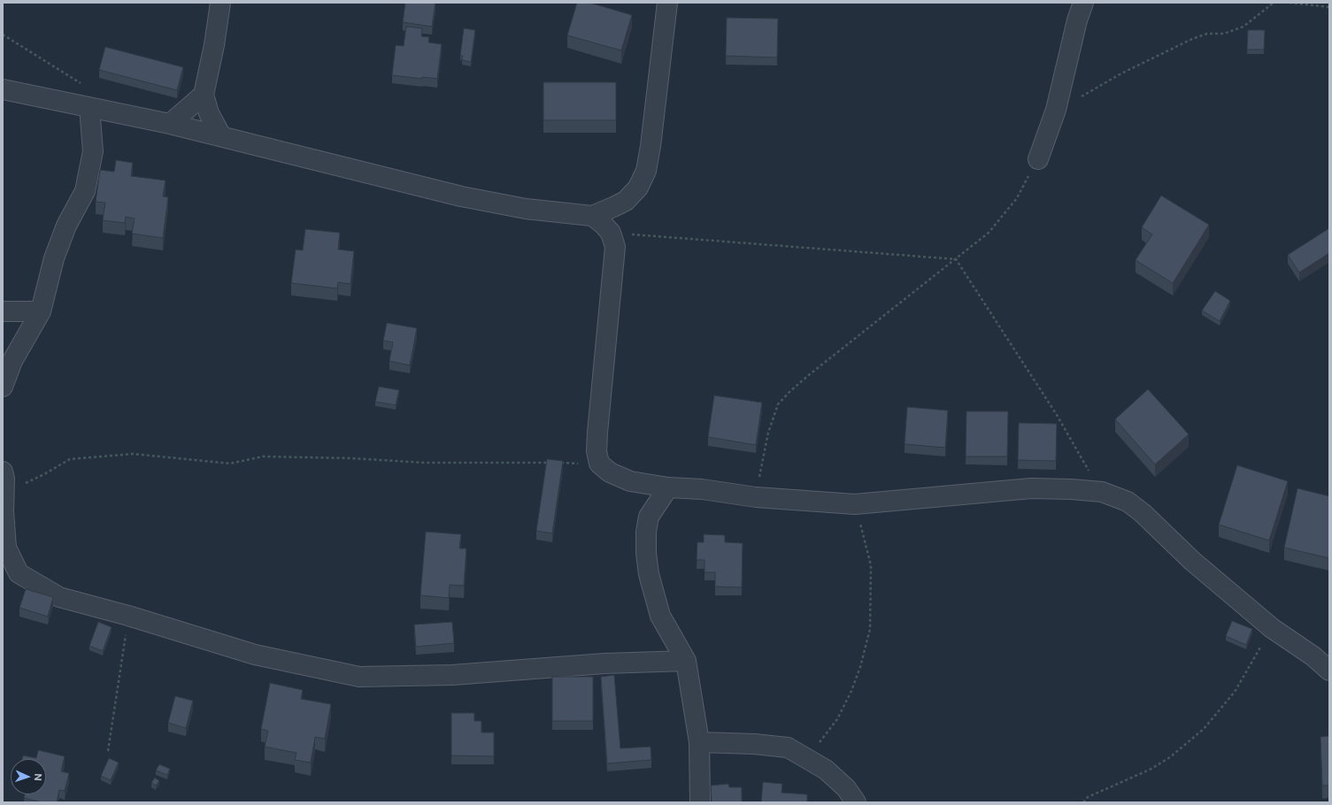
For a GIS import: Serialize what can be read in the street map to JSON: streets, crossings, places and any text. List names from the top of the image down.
{
  "north": "right"
}
